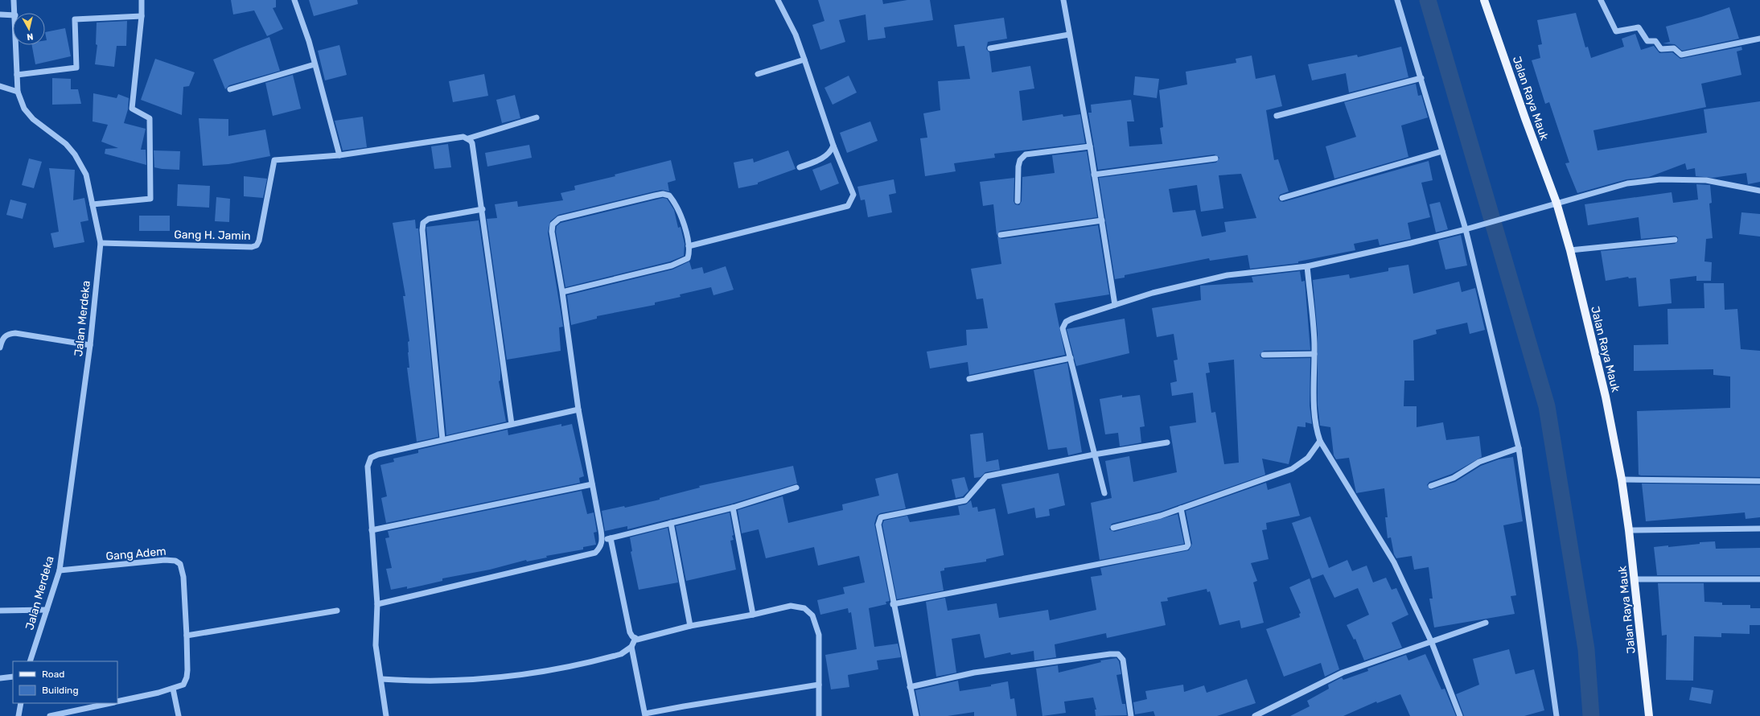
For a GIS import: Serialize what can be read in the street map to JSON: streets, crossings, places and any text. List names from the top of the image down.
{
  "streets": {
    "main road": ["Jalan Raya Mauk"],
    "street": ["Gang H. Jamin", "Jalan Merdeka", "Gang Adem"]
  },
  "crossings": [
    ["Gang H. Jamin", "Jalan Merdeka"],
    ["Jalan Merdeka", "Gang Adem"]
  ],
  "legend": ["Road", "Building"],
  "north": "bottom"
}
